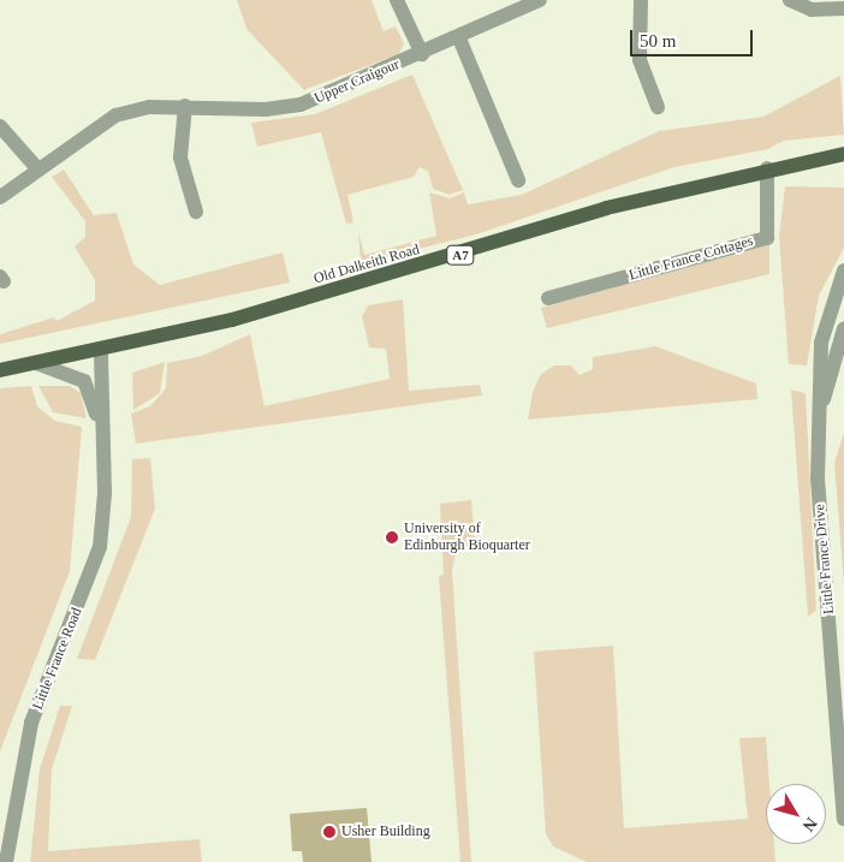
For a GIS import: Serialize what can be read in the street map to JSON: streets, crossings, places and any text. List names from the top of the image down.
{
  "streets": {
    "main road": ["A7", "Old Dalkeith Road"],
    "street": [
      "Upper Craigour",
      "Little France Cottages",
      "Little France Drive",
      "Little France Road"
    ]
  },
  "crossings": [
    ["Little France Cottages", "Old Dalkeith Road"],
    ["Old Dalkeith Road", "Little France Road"]
  ],
  "places": ["University of Edinburgh Bioquarter", "Usher Building"],
  "scale_bar": "50 m",
  "north": "bottom right"
}
